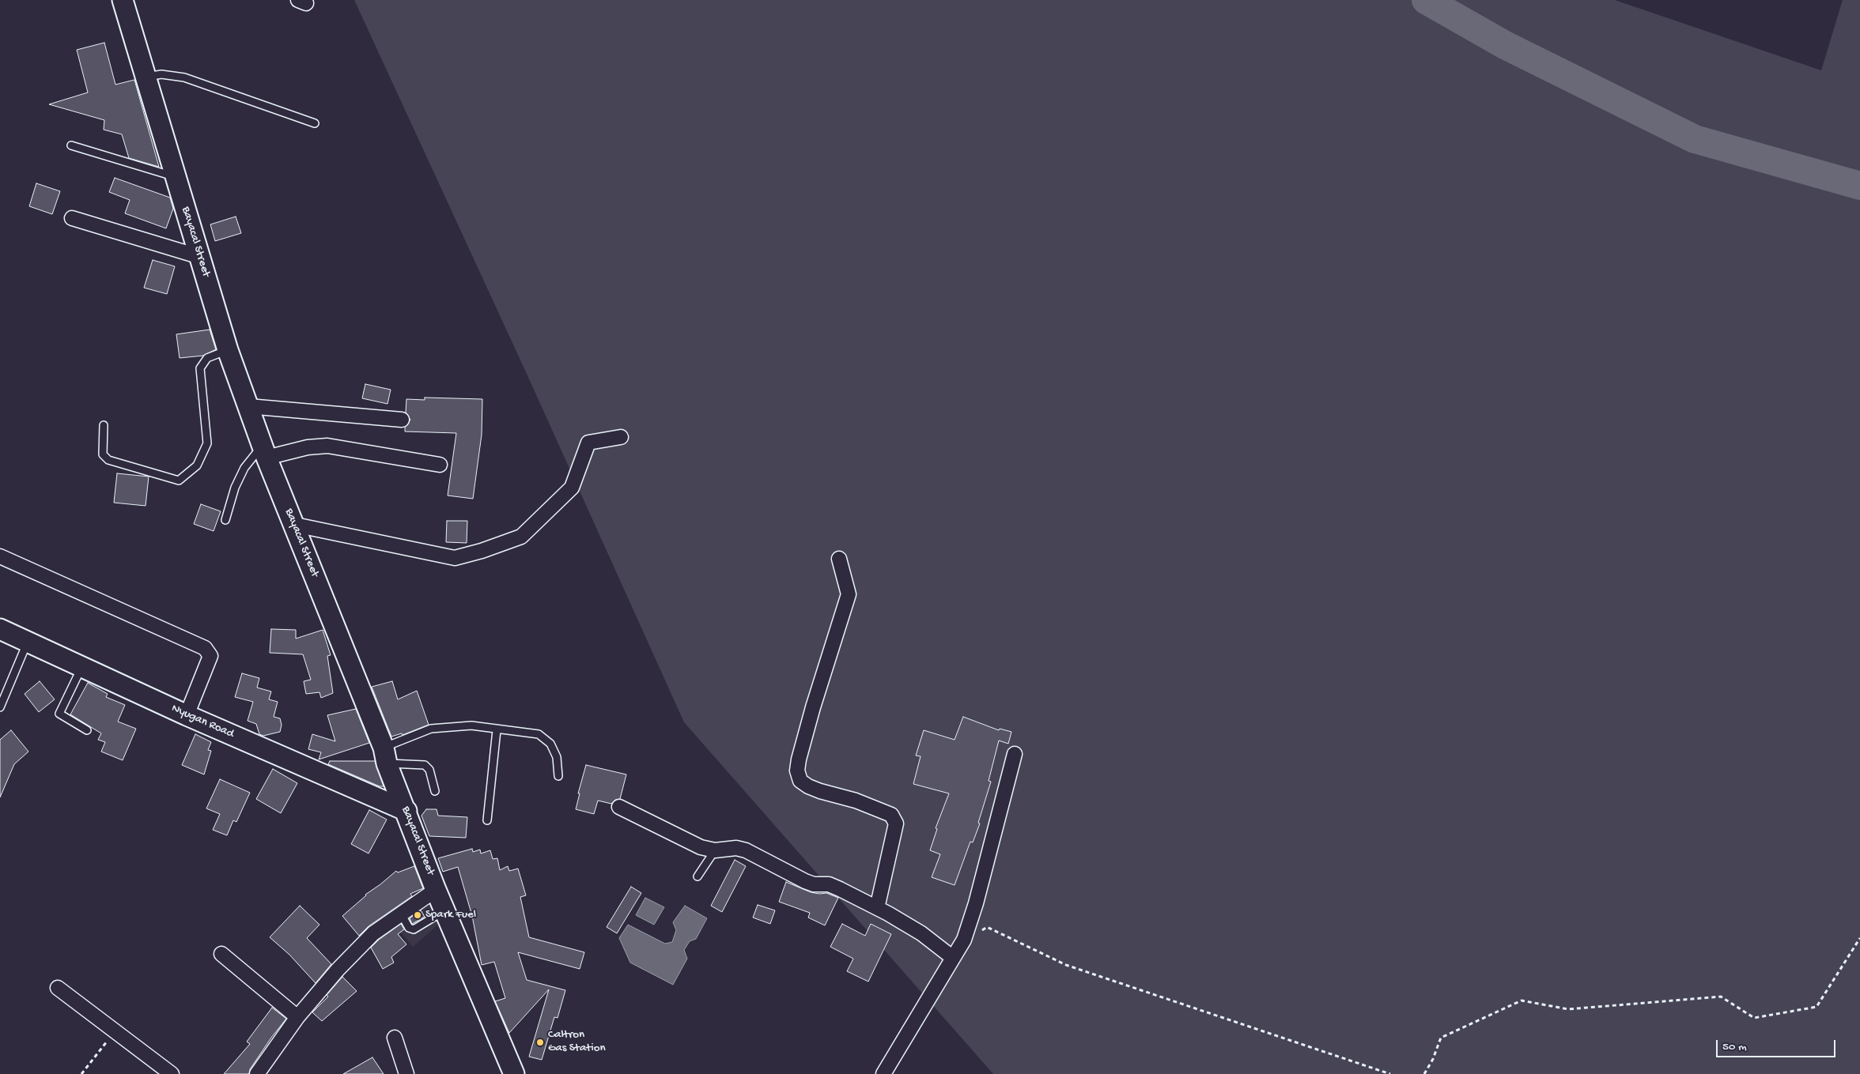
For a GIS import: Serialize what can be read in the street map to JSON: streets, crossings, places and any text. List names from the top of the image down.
{
  "streets": {
    "main road": ["Bayacal Street", "Nyugan Road"]
  },
  "crossings": [
    ["Bayacal Street", "Nyugan Road"]
  ],
  "places": ["Spark Fuel", "Caltron Gas Station"],
  "scale_bar": "50 m"
}
